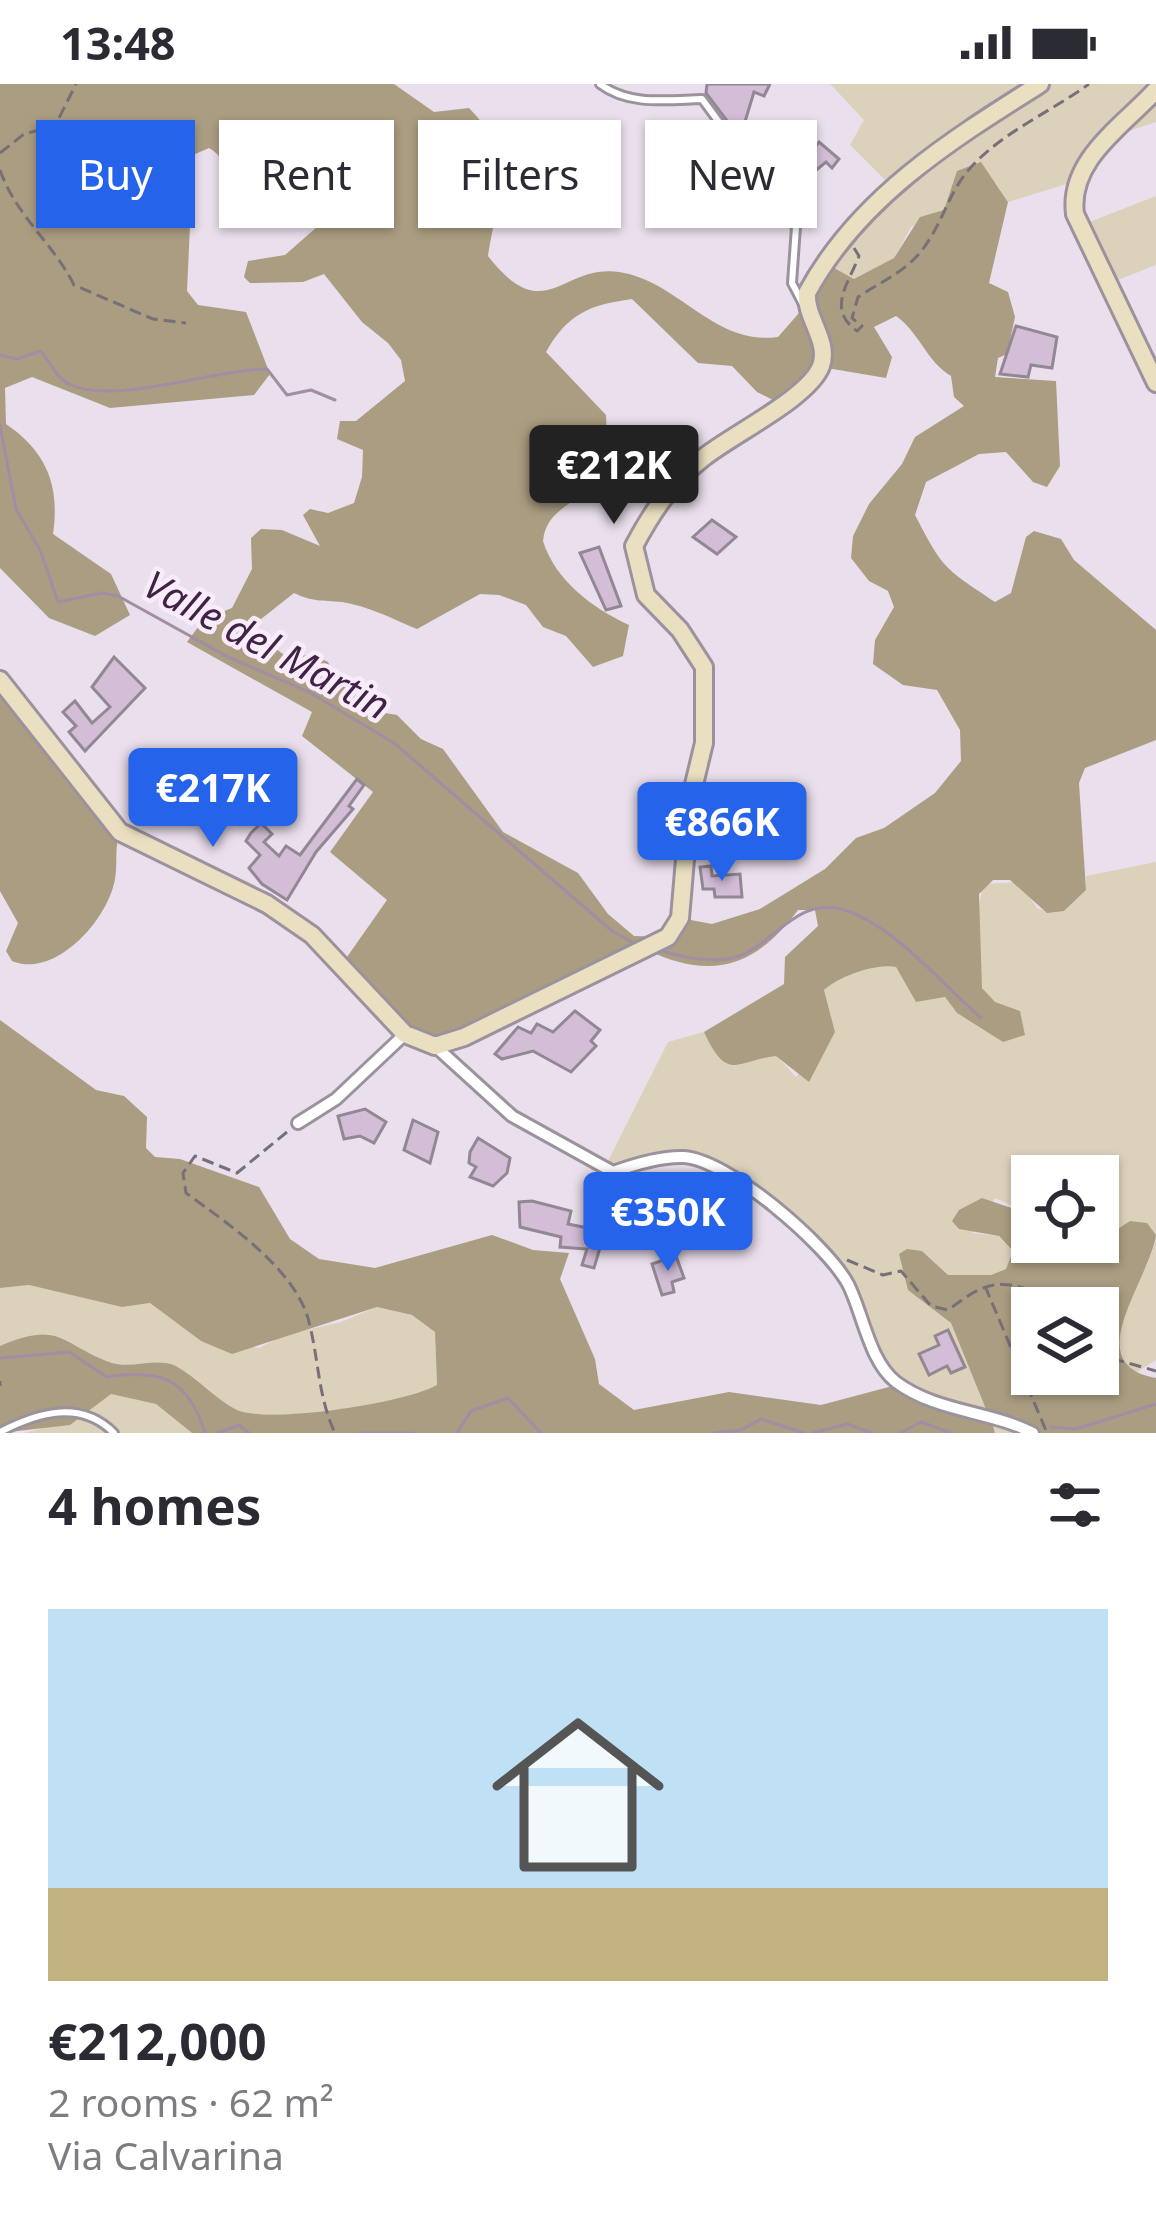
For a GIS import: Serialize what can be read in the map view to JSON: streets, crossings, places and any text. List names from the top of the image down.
{
  "water": ["Valle del Martin"],
  "page": {
    "status": "13:48",
    "chip": [
      "Buy",
      "Rent",
      "Filters",
      "New"
    ],
    "price": [
      "€212K",
      "€217K",
      "€866K",
      "€350K"
    ],
    "heading": "4 homes",
    "list": [
      {
        "name": "€212,000",
        "note": "2 rooms · 62 m² · Via Calvarina"
      }
    ]
  }
}
